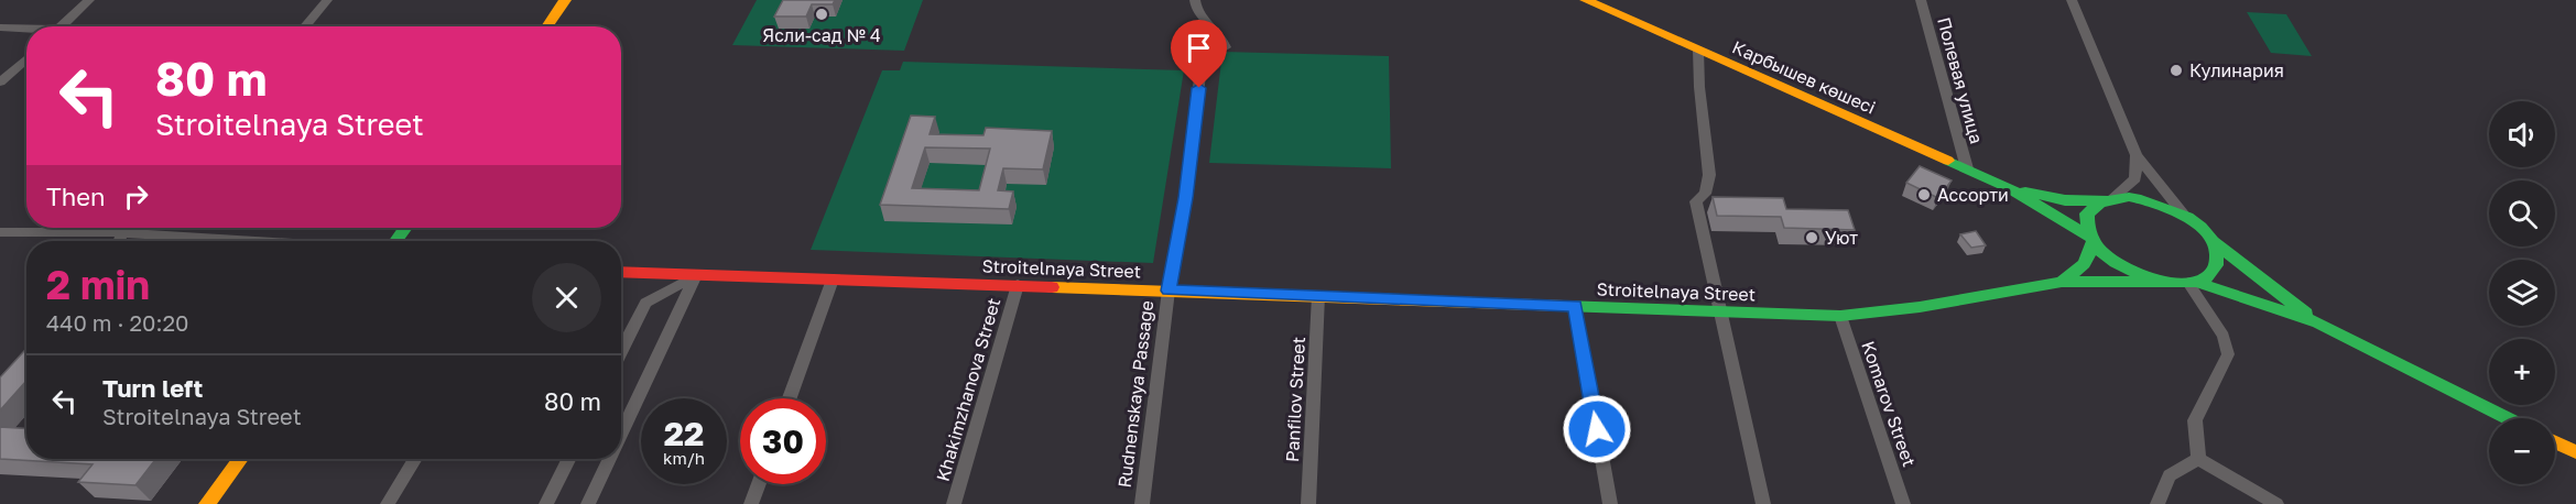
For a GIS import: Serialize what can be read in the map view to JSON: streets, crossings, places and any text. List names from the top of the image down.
{
  "streets": {
    "street": [
      "Карбышев көшесі",
      "Полевая улица",
      "Stroitelnaya Street",
      "Khakimzhanova Street",
      "Rudnenskaya Passage",
      "Panfilov Street",
      "Komarov Street"
    ]
  },
  "crossings": [
    ["Карбышев көшесі", "Полевая улица"],
    ["Stroitelnaya Street", "Khakimzhanova Street"],
    ["Stroitelnaya Street", "Rudnenskaya Passage"],
    ["Stroitelnaya Street", "Panfilov Street"],
    ["Stroitelnaya Street", "Komarov Street"]
  ],
  "places": [
    "Ясли-сад № 4",
    "Кулинария",
    "Ассорти",
    "Уют"
  ],
  "page": {
    "turn": ["80 m", "Stroitelnaya Street"],
    "map_buttons": ["+", "−"],
    "then": "Then",
    "heading": ["2 min", "440 m · 20:20"],
    "list": [
      {
        "name": "Turn left",
        "note": "Stroitelnaya Street",
        "value": "80 m"
      }
    ],
    "speed": "22 km/h",
    "limit": "30"
  }
}
